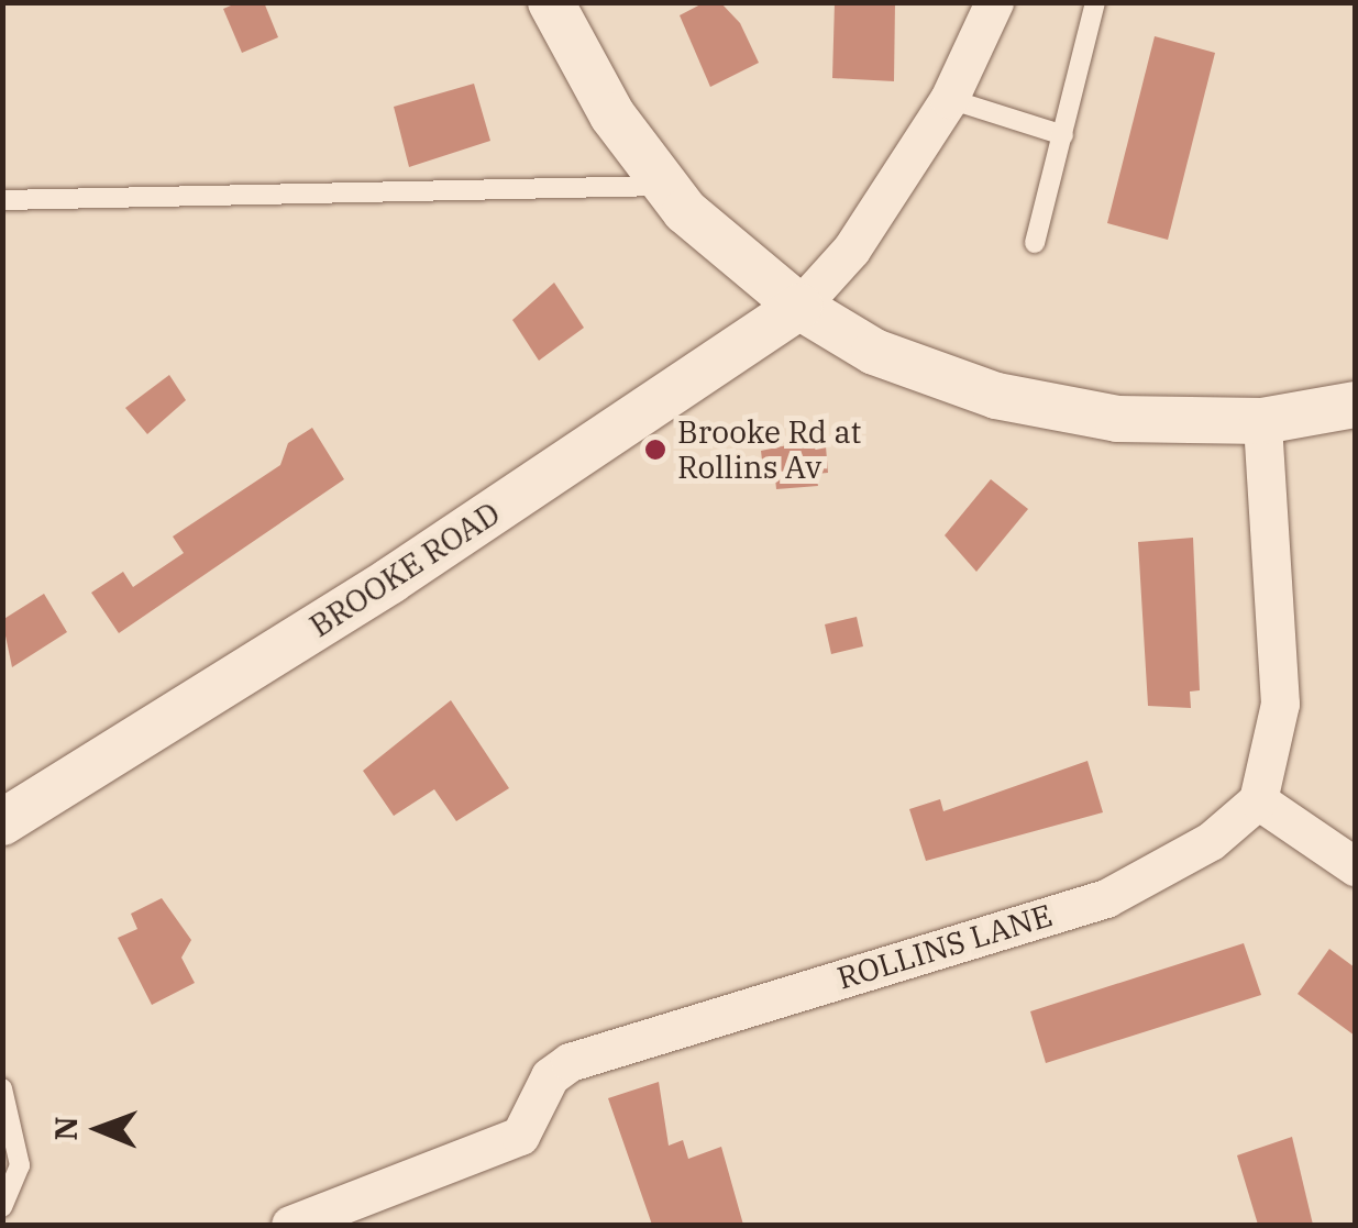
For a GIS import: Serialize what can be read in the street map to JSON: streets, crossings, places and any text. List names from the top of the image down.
{
  "streets": {
    "street": ["BROOKE ROAD", "ROLLINS LANE"]
  },
  "places": ["Brooke Rd at Rollins Av"],
  "north": "left"
}
